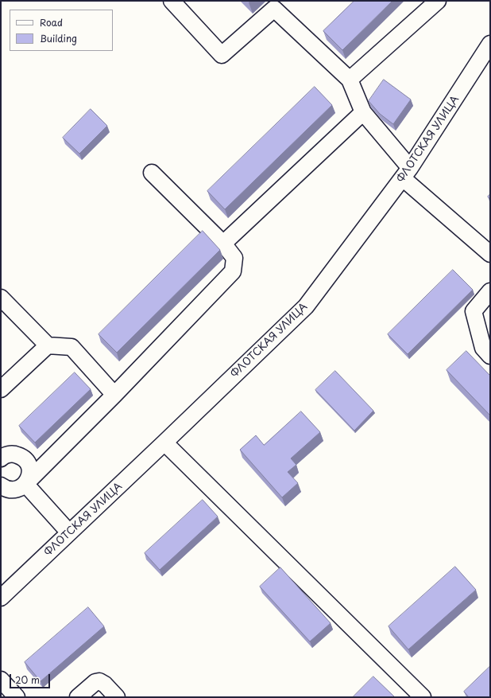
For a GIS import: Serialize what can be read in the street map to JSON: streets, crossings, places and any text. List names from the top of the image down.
{
  "streets": {
    "street": ["ФЛОТСКАЯ УЛИЦА"]
  },
  "legend": ["Road", "Building"],
  "scale_bar": "20 m"
}
